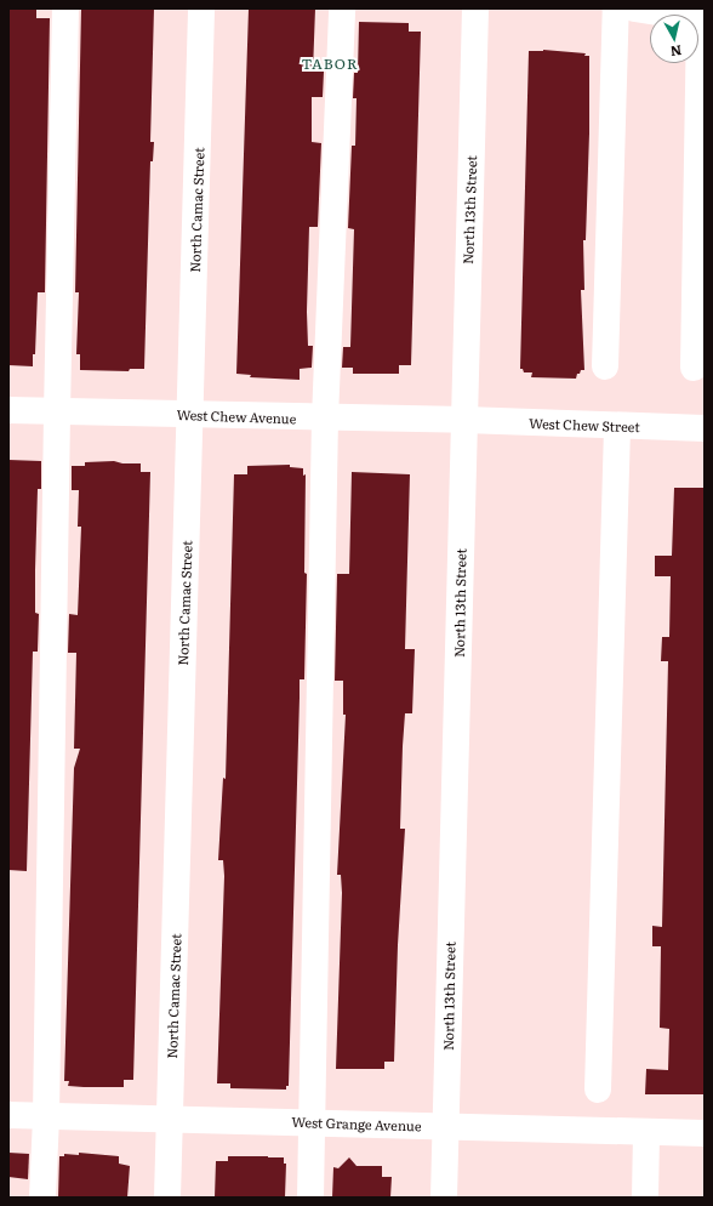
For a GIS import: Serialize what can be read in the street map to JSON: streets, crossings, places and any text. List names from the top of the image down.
{
  "streets": {
    "street": [
      "North Camac Street",
      "North 13th Street",
      "West Chew Avenue",
      "West Chew Street",
      "West Grange Avenue"
    ]
  },
  "crossings": [
    ["North Camac Street", "West Chew Avenue"],
    ["North Camac Street", "West Grange Avenue"],
    ["North 13th Street", "West Chew Avenue"],
    ["North 13th Street", "West Chew Street"],
    ["North 13th Street", "West Grange Avenue"],
    ["West Chew Avenue", "West Chew Street"]
  ],
  "districts": ["TABOR"],
  "north": "bottom"
}
